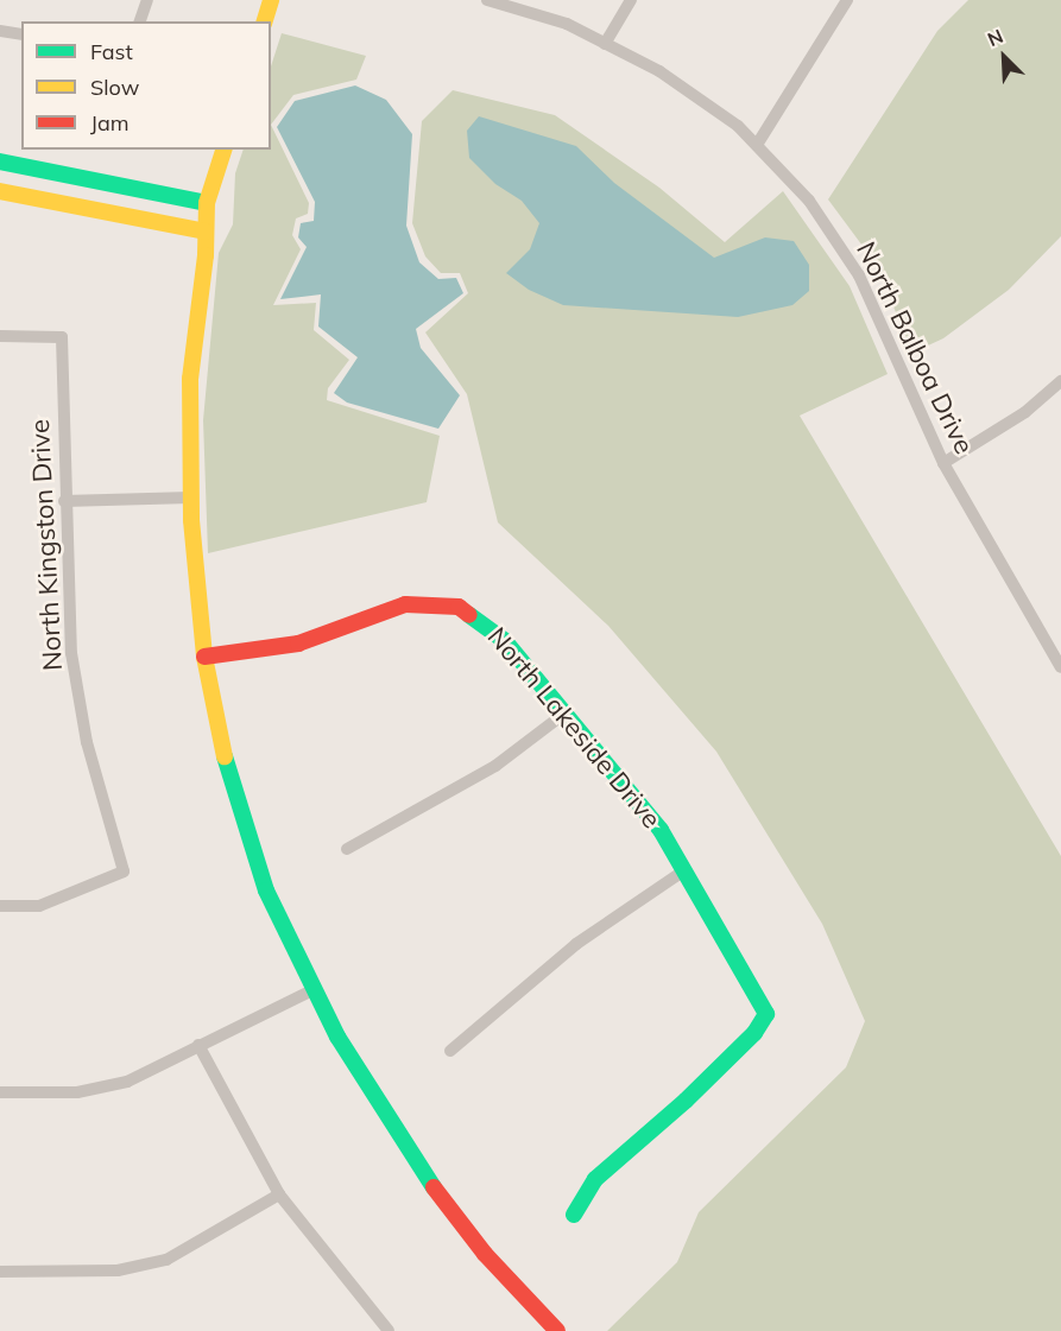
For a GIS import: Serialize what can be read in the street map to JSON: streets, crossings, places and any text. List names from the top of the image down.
{
  "streets": {
    "street": ["North Balboa Drive", "North Kingston Drive", "North Lakeside Drive"]
  },
  "legend": ["Fast", "Slow", "Jam"],
  "north": "top left"
}
